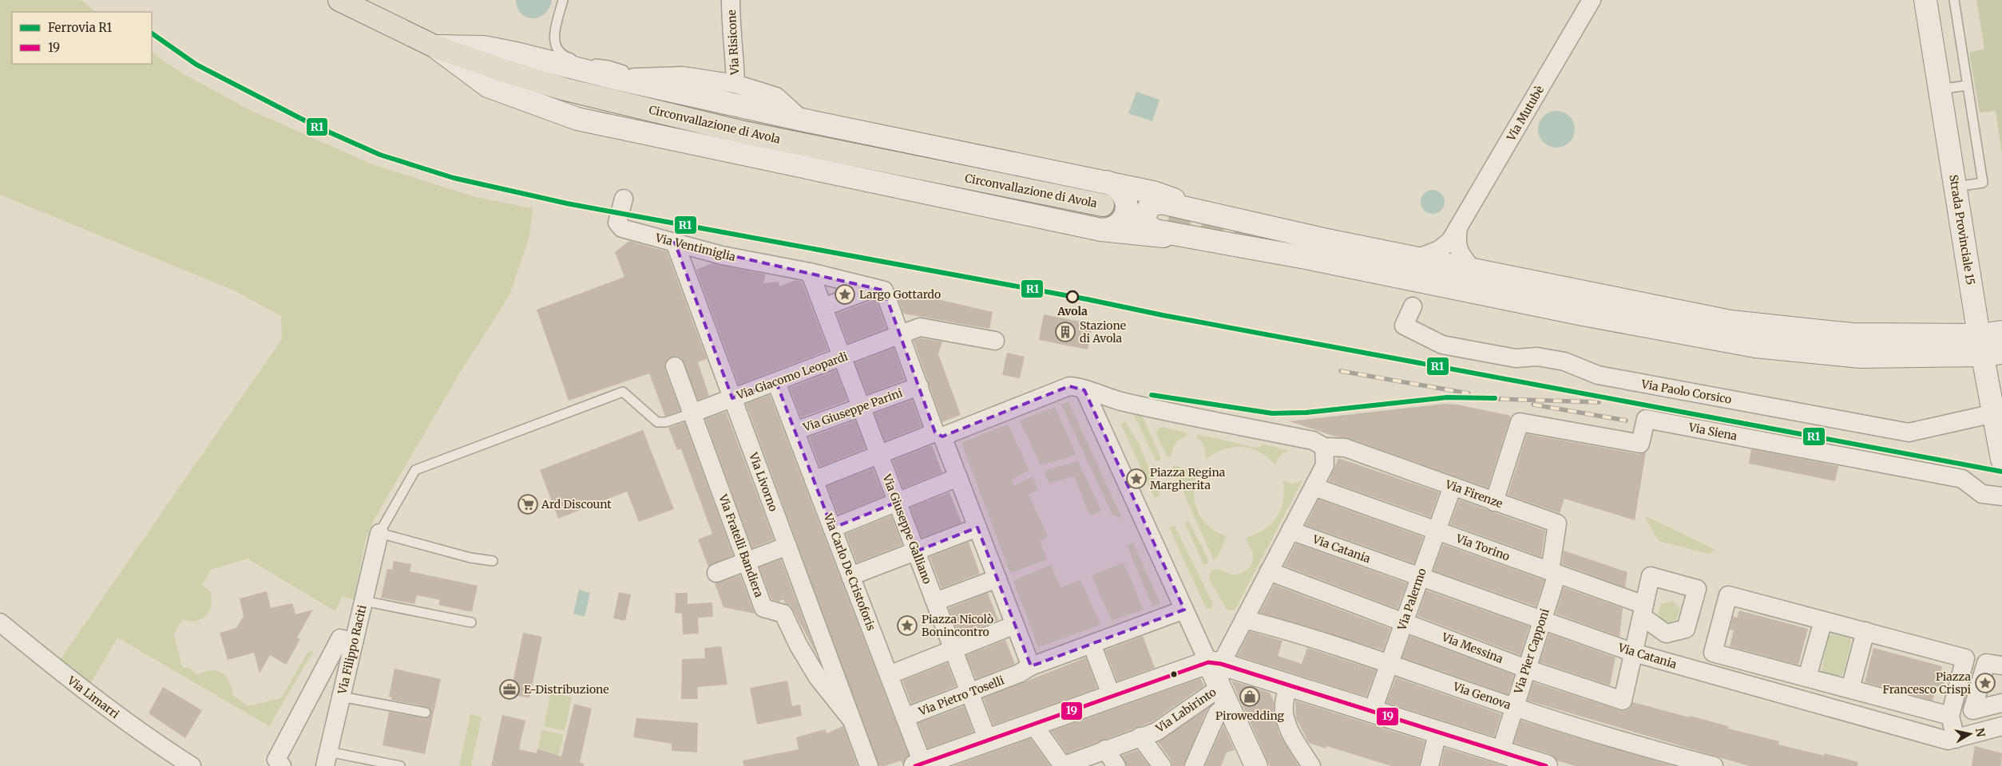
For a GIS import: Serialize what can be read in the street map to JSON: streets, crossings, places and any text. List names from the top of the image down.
{
  "streets": {
    "main road": ["Circonvallazione di Avola"],
    "street": [
      "Via Risicone",
      "Via Mutubè",
      "Strada Provinciale 15",
      "Via Ventimiglia",
      "Via Giacomo Leopardi",
      "Via Paolo Corsico",
      "Via Giuseppe Parini",
      "Via Siena",
      "Via Livorno",
      "Via Firenze",
      "Via Giuseppe Galliano",
      "Via Fratelli Bandiera",
      "Via Torino",
      "Via Catania",
      "Via Carlo De Cristoforis",
      "Via Palermo",
      "Via Messina",
      "Via Filippo Raciti",
      "Via Pier Capponi",
      "Via Pietro Toselli",
      "Via Genova",
      "Via Limarri",
      "Via Labirinto"
    ]
  },
  "crossings": [
    ["Strada Provinciale 15", "Via Paolo Corsico"],
    ["Via Ventimiglia", "Via Livorno"],
    ["Via Ventimiglia", "Via Giuseppe Galliano"],
    ["Via Giacomo Leopardi", "Via Livorno"],
    ["Via Giacomo Leopardi", "Via Giuseppe Galliano"],
    ["Via Giacomo Leopardi", "Via Fratelli Bandiera"],
    ["Via Giacomo Leopardi", "Via Carlo De Cristoforis"],
    ["Via Giuseppe Parini", "Via Giuseppe Galliano"],
    ["Via Giuseppe Parini", "Via Carlo De Cristoforis"],
    ["Via Siena", "Via Firenze"],
    ["Via Livorno", "Via Fratelli Bandiera"],
    ["Via Firenze", "Via Torino"],
    ["Via Firenze", "Via Palermo"],
    ["Via Firenze", "Via Pier Capponi"],
    ["Via Giuseppe Galliano", "Via Pietro Toselli"],
    ["Via Torino", "Via Catania"],
    ["Via Torino", "Via Palermo"],
    ["Via Torino", "Via Messina"],
    ["Via Torino", "Via Pier Capponi"],
    ["Via Catania", "Via Palermo"],
    ["Via Catania", "Via Messina"],
    ["Via Catania", "Via Pier Capponi"],
    ["Via Carlo De Cristoforis", "Via Pietro Toselli"],
    ["Via Palermo", "Via Messina"],
    ["Via Palermo", "Via Genova"],
    ["Via Messina", "Via Pier Capponi"],
    ["Via Pier Capponi", "Via Genova"]
  ],
  "places": {
    "place": [
      "Largo Gottardo",
      "Piazza Regina Margherita",
      "Piazza Nicolò Bonincontro",
      "Piazza Francesco Crispi"
    ],
    "other": ["Avola"],
    "building": ["Stazione di Avola"],
    "supermarket": ["Ard Discount"],
    "office": ["E-Distribuzione"],
    "shop": ["Pirowedding"]
  },
  "lines": ["rail line R1", "transit line 19"],
  "legend": ["Ferrovia R1", "19"],
  "north": "right"
}
